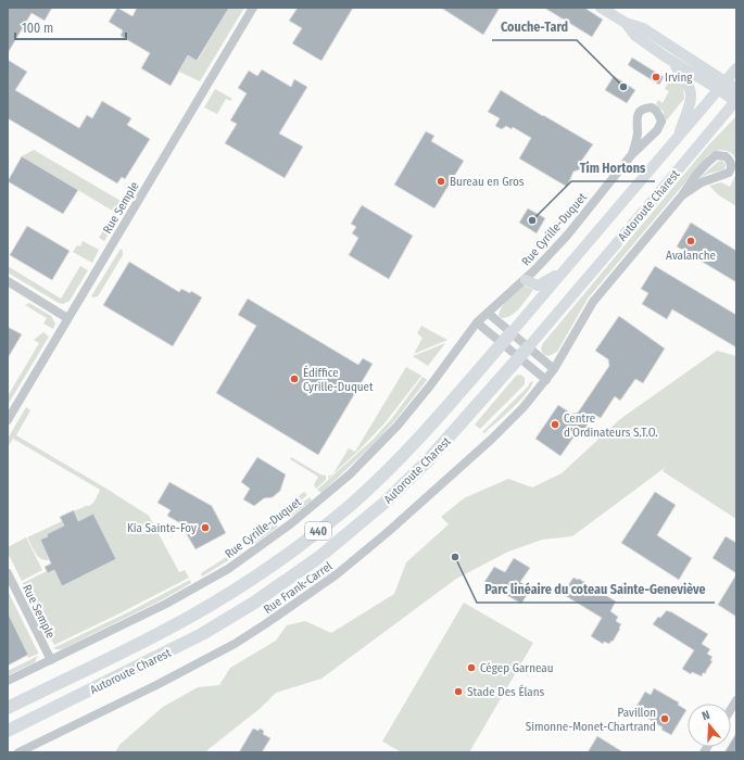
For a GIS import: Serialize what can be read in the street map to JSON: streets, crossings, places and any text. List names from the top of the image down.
{
  "streets": {
    "highway": ["Autoroute Charest", "440"],
    "street": ["Rue Semple", "Rue Cyrille-Duquet", "Rue Frank-Carrel"]
  },
  "crossings": [
    ["Rue Semple", "Rue Cyrille-Duquet"]
  ],
  "places": [
    "Irving",
    "Couche-Tard",
    "Bureau en Gros",
    "Tim Hortons",
    "Avalanche",
    "Édiffice Cyrille-Duquet",
    "Centre d'Ordinateurs S.T.O.",
    "Kia Sainte-Foy",
    "Parc linéaire du coteau Sainte-Geneviève",
    "Cégep Garneau",
    "Stade Des Élans",
    "Pavillon Simonne-Monet-Chartrand"
  ],
  "scale_bar": "100 m",
  "north": "top"
}
